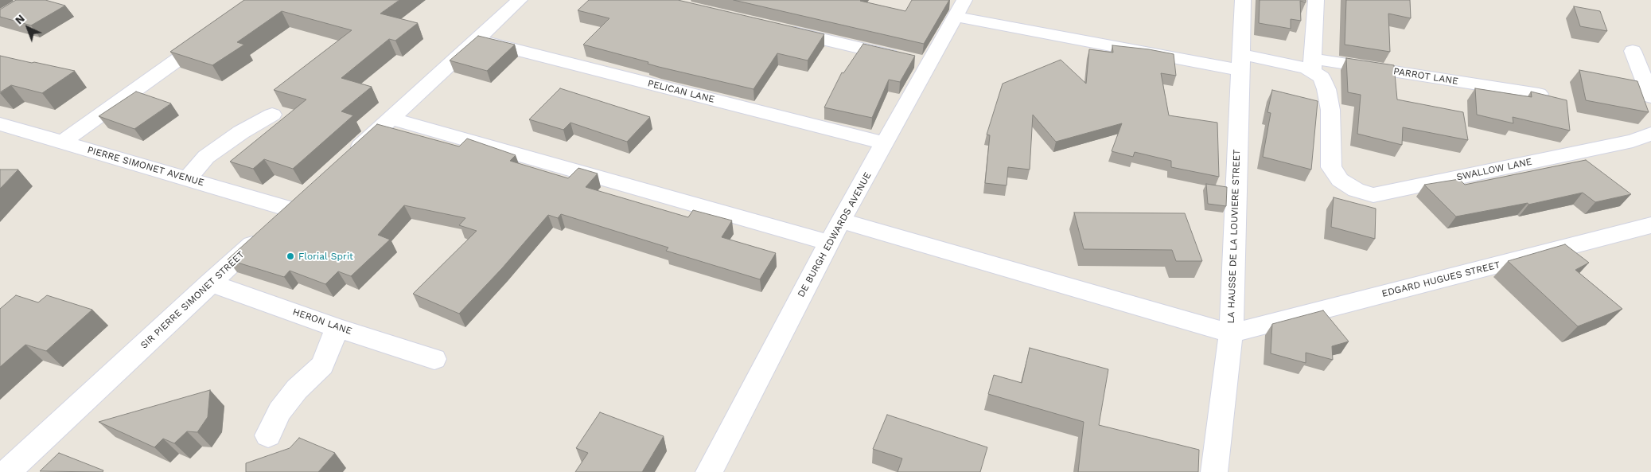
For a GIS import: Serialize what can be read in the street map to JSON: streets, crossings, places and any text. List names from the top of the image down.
{
  "streets": {
    "street": [
      "PARROT LANE",
      "PELICAN LANE",
      "PIERRE SIMONET AVENUE",
      "SWALLOW LANE",
      "DE BURGH EDWARDS AVENUE",
      "LA HAUSSE DE LA LOUVIERE STREET",
      "EDGARD HUGUES STREET",
      "SIR PIERRE SIMONET STREET",
      "HERON LANE"
    ]
  },
  "crossings": [
    ["PARROT LANE", "SWALLOW LANE"],
    ["PARROT LANE", "DE BURGH EDWARDS AVENUE"],
    ["PARROT LANE", "LA HAUSSE DE LA LOUVIERE STREET"],
    ["PELICAN LANE", "DE BURGH EDWARDS AVENUE"],
    ["PIERRE SIMONET AVENUE", "SIR PIERRE SIMONET STREET"],
    ["LA HAUSSE DE LA LOUVIERE STREET", "EDGARD HUGUES STREET"],
    ["SIR PIERRE SIMONET STREET", "HERON LANE"]
  ],
  "places": ["Florial Sprit"],
  "north": "top left"
}
